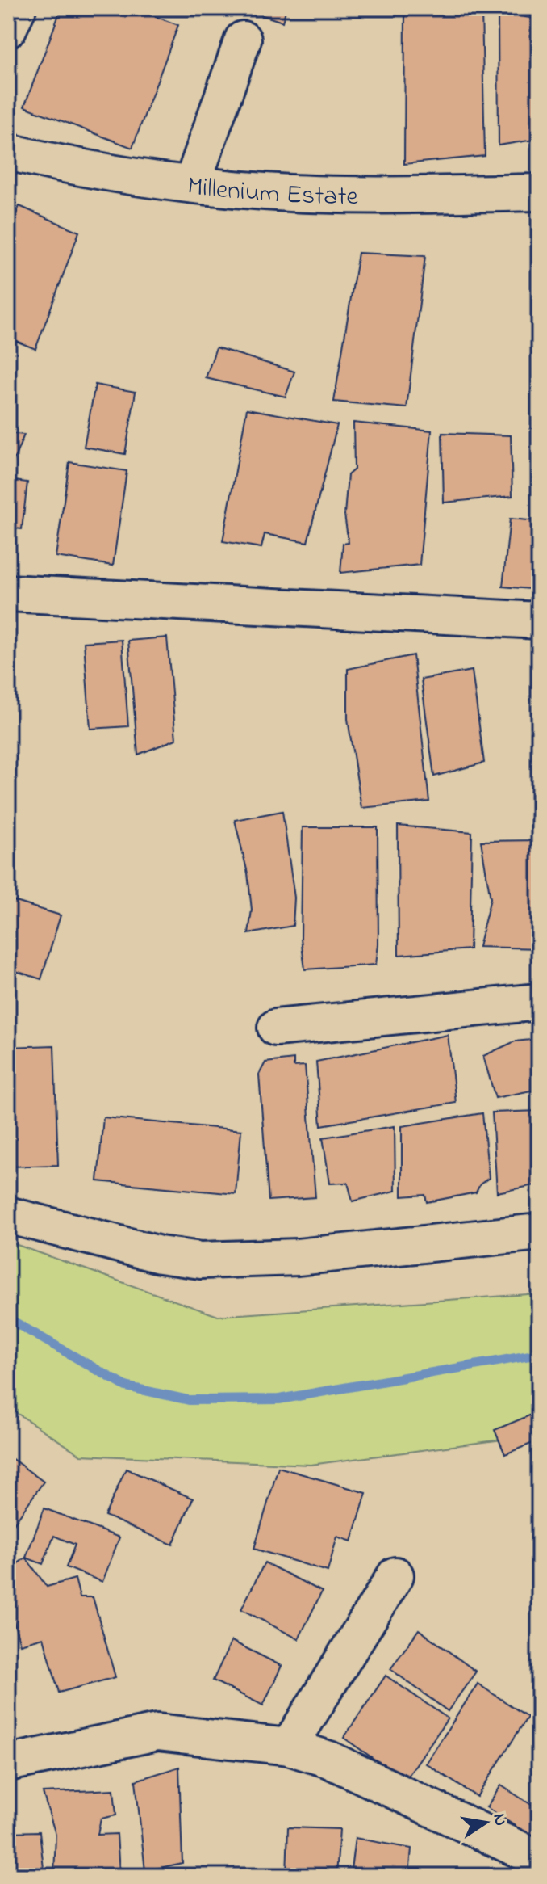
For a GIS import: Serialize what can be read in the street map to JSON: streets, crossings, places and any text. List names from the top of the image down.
{
  "streets": {
    "street": ["Millenium Estate"]
  },
  "north": "right"
}
